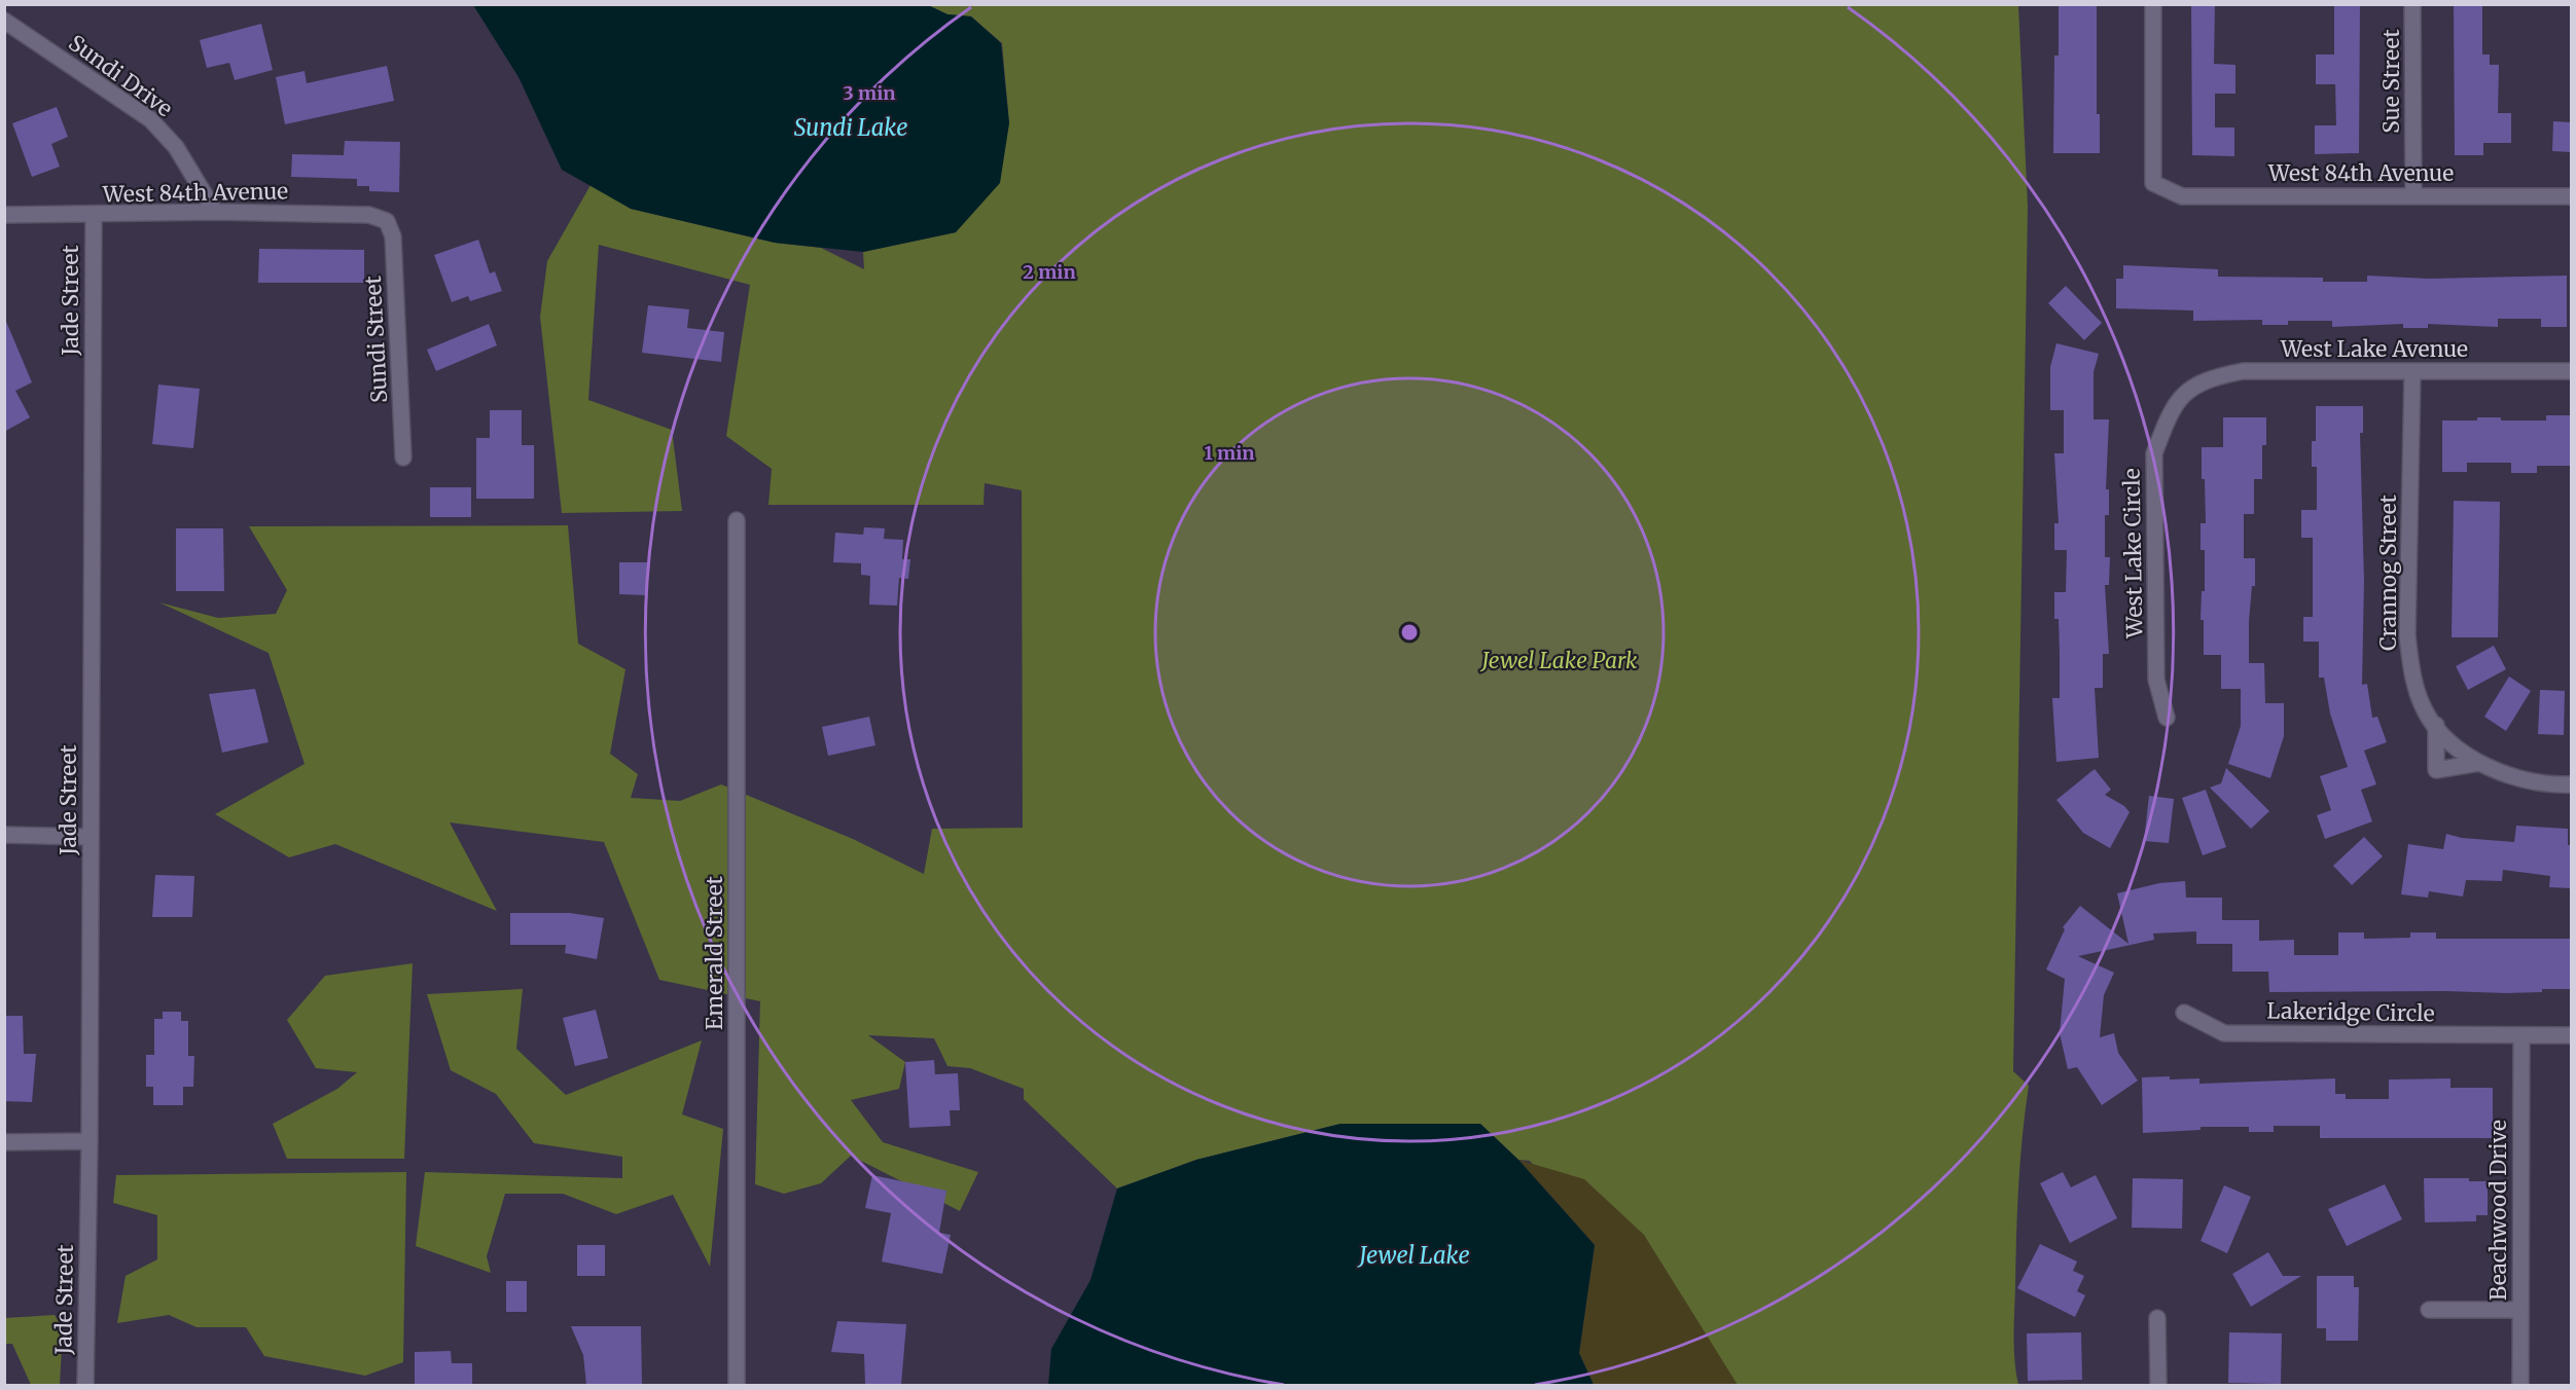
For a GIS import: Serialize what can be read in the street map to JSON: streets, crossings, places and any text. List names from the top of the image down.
{
  "streets": {
    "street": [
      "Sundi Drive",
      "Sue Street",
      "West 84th Avenue",
      "Jade Street",
      "Sundi Street",
      "West Lake Avenue",
      "West Lake Circle",
      "Crannog Street",
      "Emerald Street",
      "Lakeridge Circle",
      "Beachwood Drive"
    ]
  },
  "crossings": [
    ["Sundi Drive", "West 84th Avenue"],
    ["Sue Street", "West 84th Avenue"],
    ["West 84th Avenue", "Jade Street"],
    ["West 84th Avenue", "Sundi Street"],
    ["West Lake Avenue", "West Lake Circle"],
    ["West Lake Avenue", "Crannog Street"],
    ["Lakeridge Circle", "Beachwood Drive"]
  ],
  "water": ["Sundi Lake", "Jewel Lake"],
  "parks": ["Jewel Lake Park"],
  "rings": ["3 min", "2 min", "1 min"]
}
